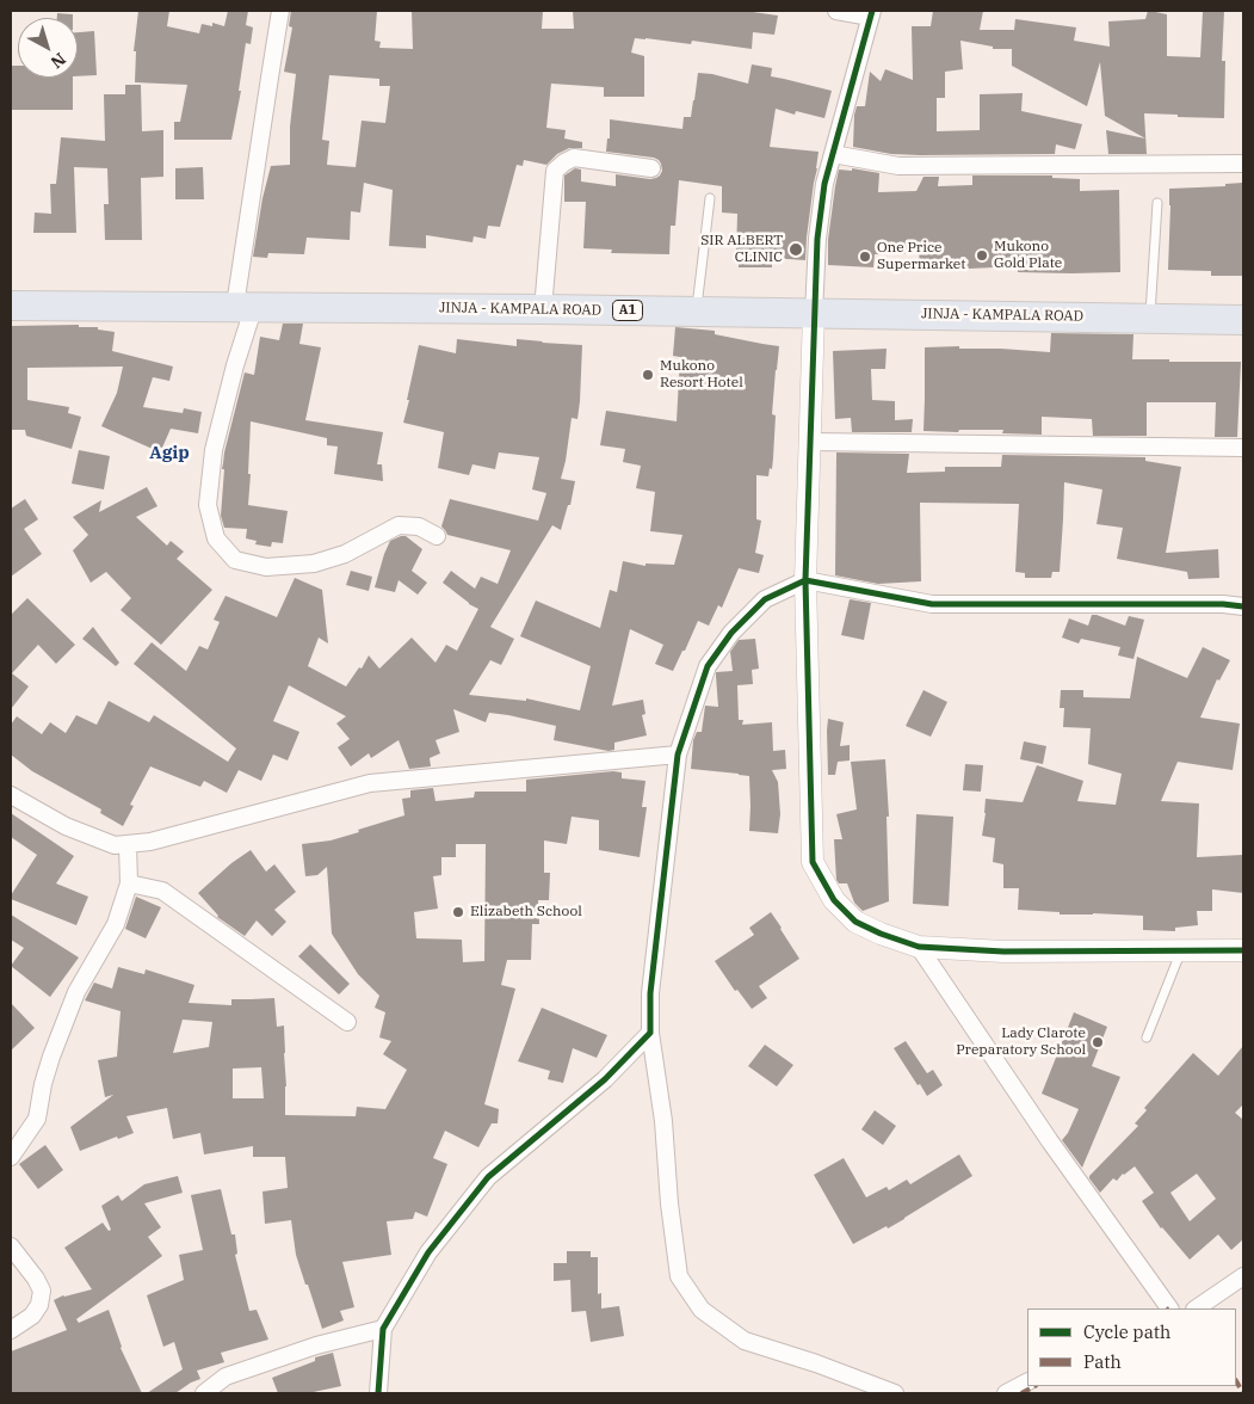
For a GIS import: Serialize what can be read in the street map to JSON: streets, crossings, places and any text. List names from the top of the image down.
{
  "streets": {
    "highway": ["JINJA - KAMPALA ROAD", "A1"]
  },
  "districts": ["Agip"],
  "places": [
    "SIR ALBERT CLINIC",
    "Mukono Gold Plate",
    "One Price Supermarket",
    "Mukono Resort Hotel",
    "Elizabeth School",
    "Lady Clarote Preparatory School"
  ],
  "legend": ["Cycle path", "Path"],
  "north": "bottom right"
}
